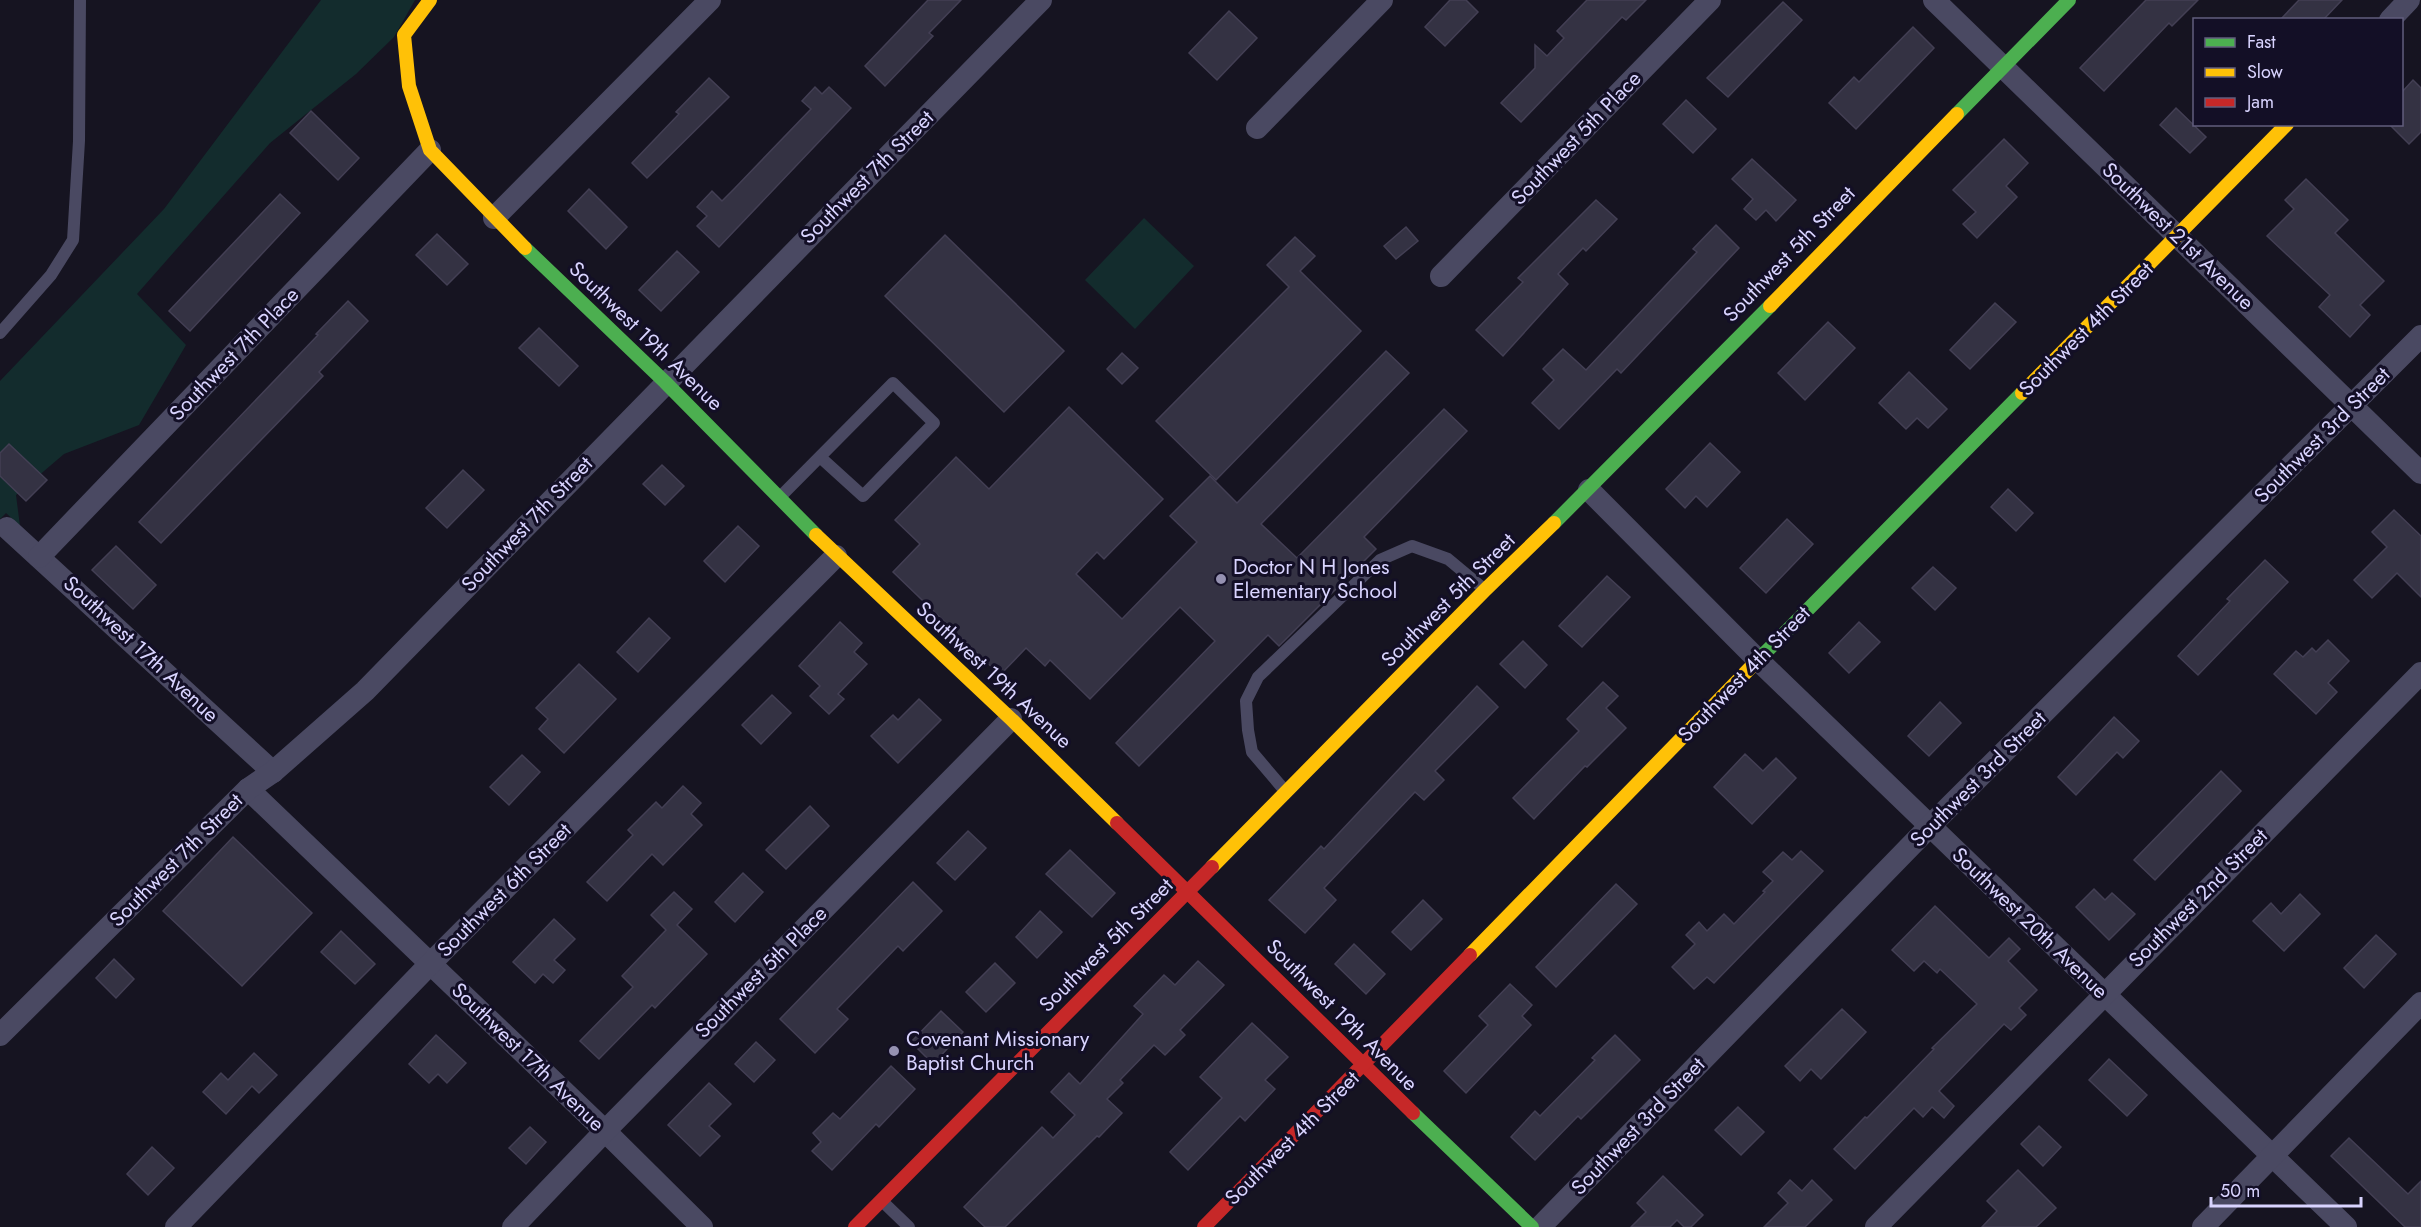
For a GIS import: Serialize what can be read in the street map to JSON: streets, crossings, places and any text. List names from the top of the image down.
{
  "streets": {
    "street": [
      "Southwest 5th Place",
      "Southwest 7th Street",
      "Southwest 21st Avenue",
      "Southwest 5th Street",
      "Southwest 4th Street",
      "Southwest 19th Avenue",
      "Southwest 7th Place",
      "Southwest 3rd Street",
      "Southwest 17th Avenue",
      "Southwest 6th Street",
      "Southwest 2nd Street",
      "Southwest 20th Avenue"
    ]
  },
  "crossings": [
    ["Southwest 5th Place", "Southwest 19th Avenue"],
    ["Southwest 5th Place", "Southwest 17th Avenue"],
    ["Southwest 7th Street", "Southwest 19th Avenue"],
    ["Southwest 7th Street", "Southwest 17th Avenue"],
    ["Southwest 21st Avenue", "Southwest 5th Street"],
    ["Southwest 21st Avenue", "Southwest 4th Street"],
    ["Southwest 21st Avenue", "Southwest 3rd Street"],
    ["Southwest 5th Street", "Southwest 19th Avenue"],
    ["Southwest 5th Street", "Southwest 20th Avenue"],
    ["Southwest 4th Street", "Southwest 19th Avenue"],
    ["Southwest 4th Street", "Southwest 20th Avenue"],
    ["Southwest 19th Avenue", "Southwest 7th Place"],
    ["Southwest 19th Avenue", "Southwest 6th Street"],
    ["Southwest 7th Place", "Southwest 17th Avenue"],
    ["Southwest 3rd Street", "Southwest 20th Avenue"],
    ["Southwest 17th Avenue", "Southwest 6th Street"],
    ["Southwest 2nd Street", "Southwest 20th Avenue"]
  ],
  "places": ["Doctor N H Jones Elementary School", "Covenant Missionary Baptist Church"],
  "legend": ["Fast", "Slow", "Jam"],
  "scale_bar": "50 m"
}
